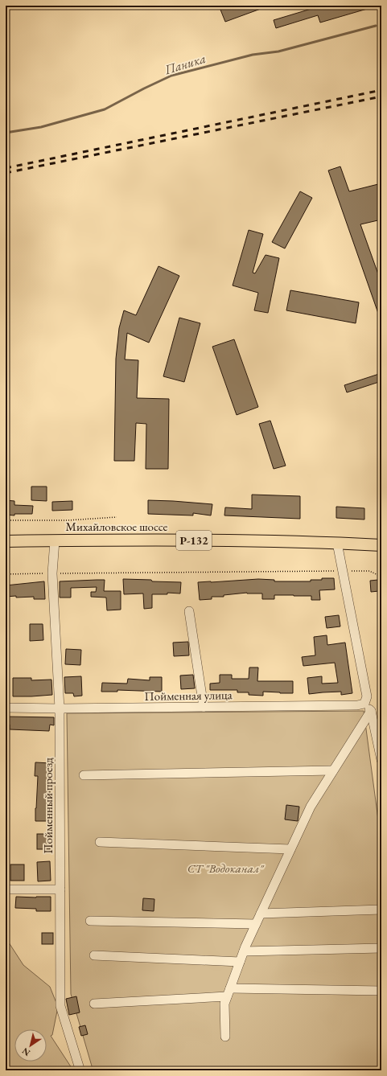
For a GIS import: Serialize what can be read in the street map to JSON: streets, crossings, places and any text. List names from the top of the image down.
{
  "streets": {
    "main road": ["Михайловское шоссе", "Р-132"],
    "street": ["Пойменная улица", "Пойменный проезд"]
  },
  "crossings": [
    ["Михайловское шоссе", "Пойменный проезд"],
    ["Пойменная улица", "Пойменный проезд"]
  ],
  "water": ["Паника"],
  "parks": ["СТ \"Водоканал\""],
  "north": "bottom left"
}
